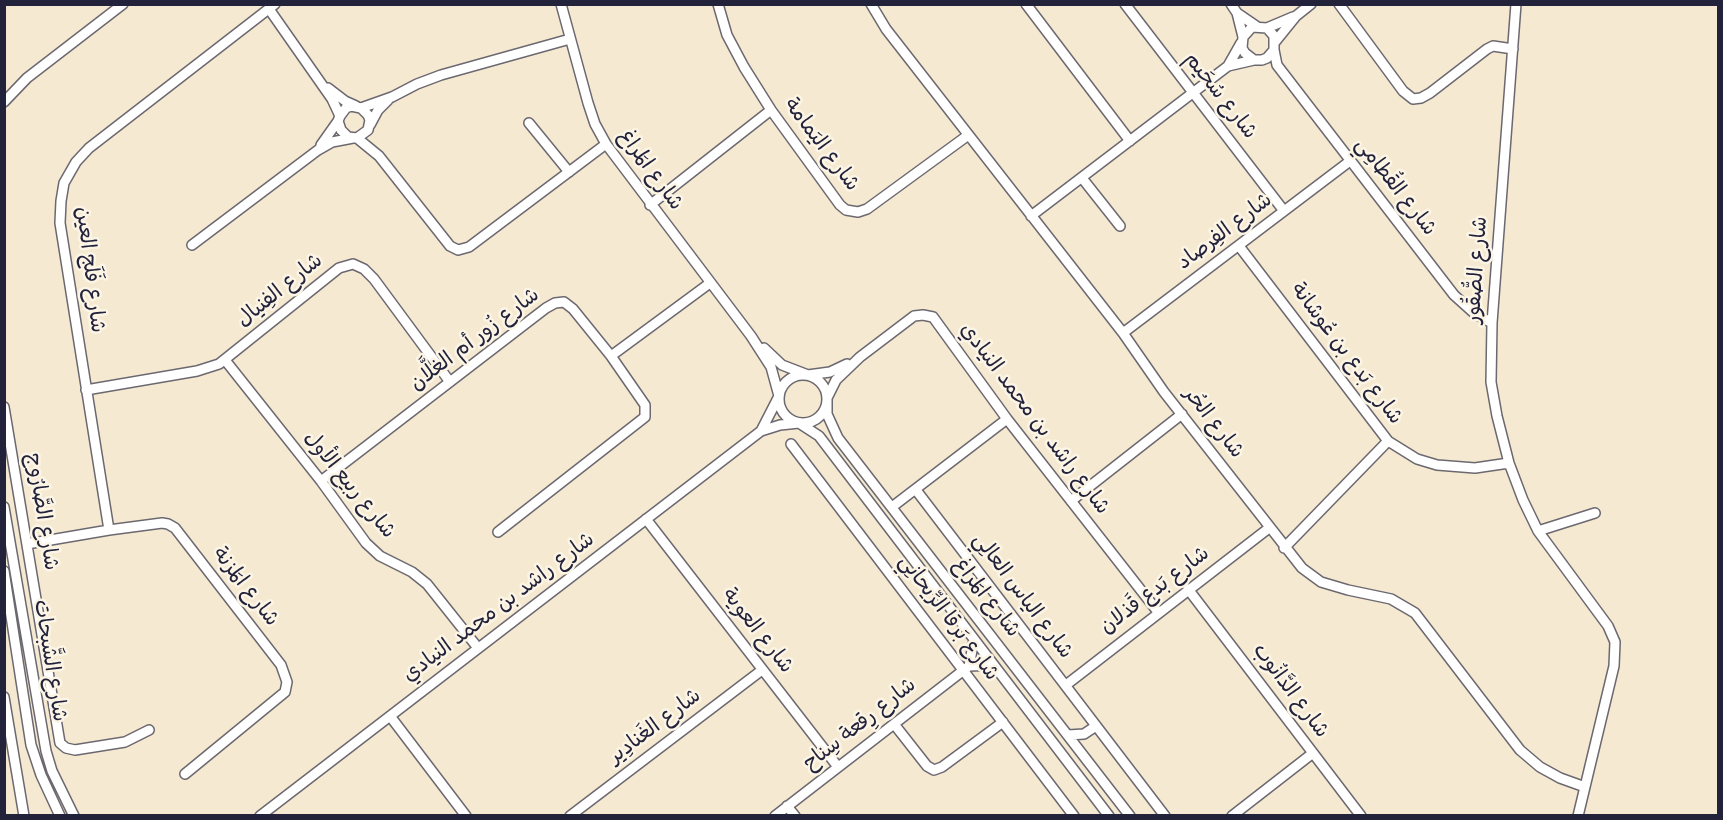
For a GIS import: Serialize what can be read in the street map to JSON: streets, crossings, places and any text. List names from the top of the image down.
{
  "streets": {
    "street": [
      "شارع سُحَيم",
      "شارع اليَمامة",
      "شارع المَراغ",
      "شارع القُطامِي",
      "شارع الفِرصاد",
      "شارع فَلَج العين",
      "شارع الصُّقُور",
      "شارع الفِنيال",
      "شارع زُور أم الغلَّان",
      "شارع بَدع بن عُوشانة",
      "شارع راشد بن محمد النيادي",
      "شارع الحُر",
      "شارع ربيع الأول",
      "شارع الصَّارُوج",
      "شارع المَزنة",
      "شارع بَدع قَذلان",
      "شارع الياس العالِي",
      "شارع بَرقا الرِّيحانِي",
      "شارع العوية",
      "شارع الشَّبحات",
      "شارع الدَّانُوب",
      "شارع رِقعة سِناح",
      "شارع الغَنادِير"
    ]
  },
  "crossings": [
    ["شارع سُحَيم", "شارع الفِرصاد"],
    ["شارع اليَمامة", "شارع الحُر"],
    ["شارع المَراغ", "شارع راشد بن محمد النيادي"],
    ["شارع القُطامِي", "شارع الفِرصاد"],
    ["شارع القُطامِي", "شارع الصُّقُور"],
    ["شارع الفِرصاد", "شارع بَدع بن عُوشانة"],
    ["شارع الفِرصاد", "شارع الحُر"],
    ["شارع فَلَج العين", "شارع الفِنيال"],
    ["شارع فَلَج العين", "شارع المَزنة"],
    ["شارع الصُّقُور", "شارع بَدع بن عُوشانة"],
    ["شارع الصُّقُور", "شارع الحُر"],
    ["شارع الفِنيال", "شارع زُور أم الغلَّان"],
    ["شارع الفِنيال", "شارع ربيع الأول"],
    ["شارع زُور أم الغلَّان", "شارع ربيع الأول"],
    ["شارع راشد بن محمد النيادي", "شارع ربيع الأول"],
    ["شارع راشد بن محمد النيادي", "شارع بَدع قَذلان"],
    ["شارع راشد بن محمد النيادي", "شارع العوية"],
    ["شارع الحُر", "شارع بَدع قَذلان"],
    ["شارع الصَّارُوج", "شارع المَزنة"],
    ["شارع بَدع قَذلان", "شارع الياس العالِي"],
    ["شارع بَدع قَذلان", "شارع الدَّانُوب"],
    ["شارع بَرقا الرِّيحانِي", "شارع رِقعة سِناح"],
    ["شارع العوية", "شارع رِقعة سِناح"],
    ["شارع العوية", "شارع الغَنادِير"]
  ]
}
